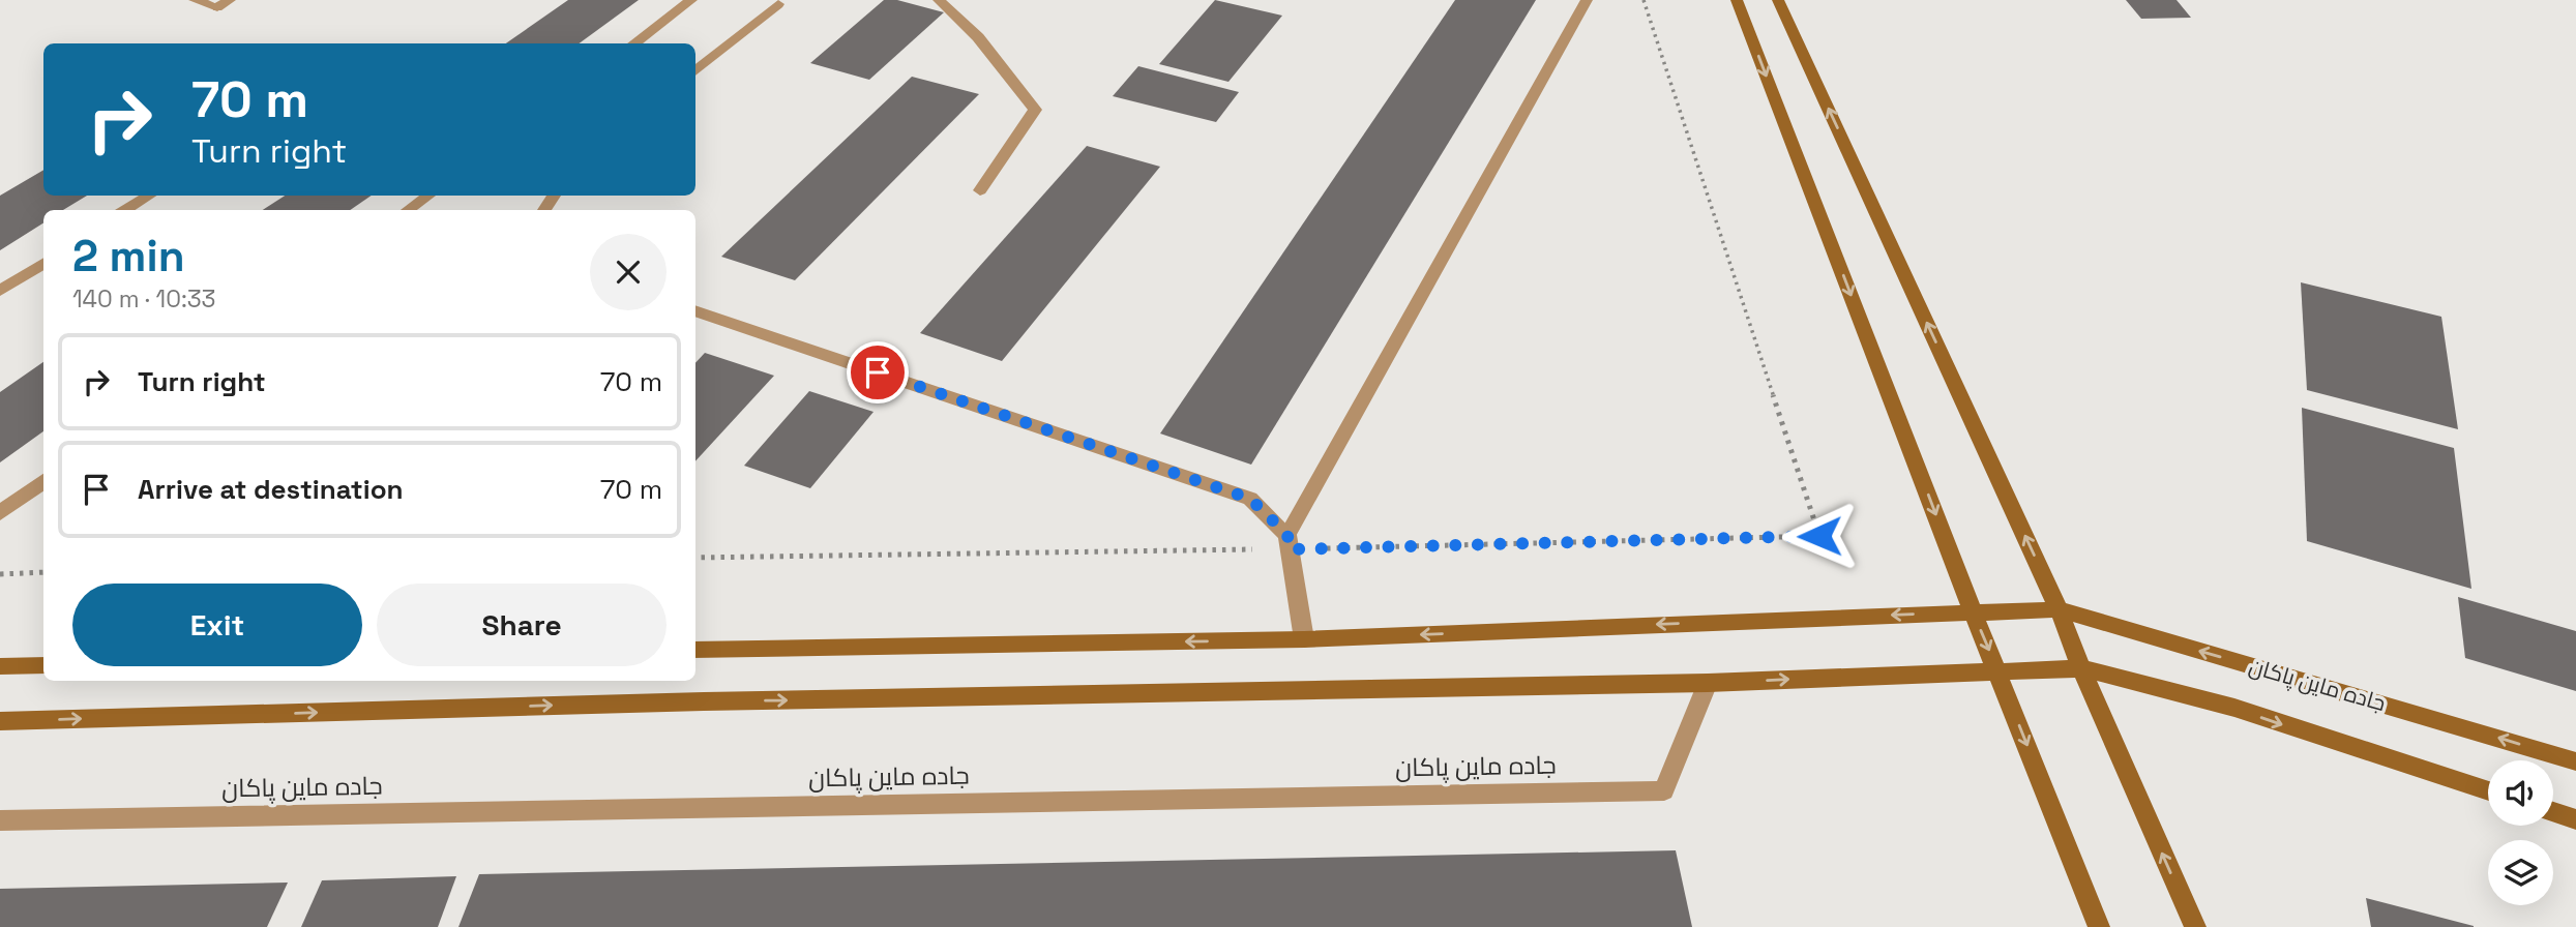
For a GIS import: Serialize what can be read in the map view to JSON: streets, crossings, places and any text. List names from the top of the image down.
{
  "streets": {
    "main road": ["جاده ماین پاکان"]
  },
  "page": {
    "turn": ["70 m", "Turn right"],
    "heading": ["2 min", "140 m · 10:33"],
    "list": [
      {
        "name": "Turn right",
        "value": "70 m"
      },
      {
        "name": "Arrive at destination",
        "value": "70 m"
      }
    ],
    "buttons": ["Exit", "Share"]
  }
}
